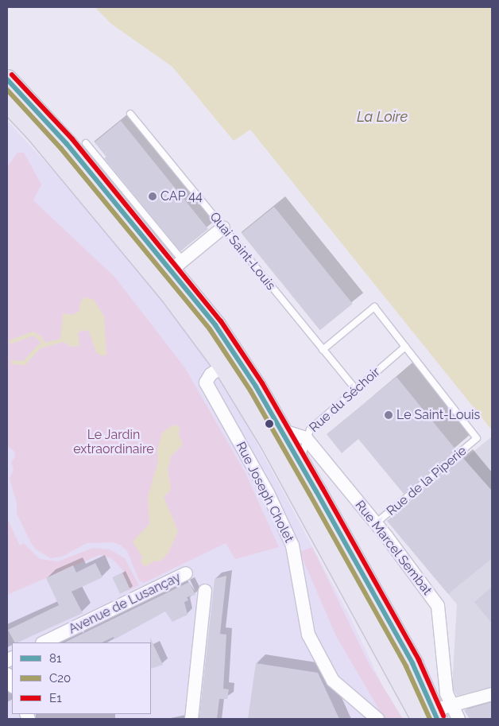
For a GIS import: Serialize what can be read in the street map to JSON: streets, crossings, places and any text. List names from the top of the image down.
{
  "streets": {
    "street": ["Rue Joseph Cholet", "Rue Marcel Sembat", "Avenue de Lusançay"],
    "lane": ["Quai Saint-Louis", "Rue du Séchoir", "Rue de la Piperie"]
  },
  "crossings": [
    ["Quai Saint-Louis", "Rue du Séchoir"],
    ["Rue du Séchoir", "Rue de la Piperie"],
    ["Rue du Séchoir", "Rue Marcel Sembat"],
    ["Rue de la Piperie", "Rue Marcel Sembat"]
  ],
  "water": ["La Loire"],
  "parks": ["Le Jardin extraordinaire"],
  "places": ["CAP 44", "Le Saint-Louis"],
  "lines": ["transit line E1", "transit line 81", "transit line C20"],
  "legend": ["81", "C20", "E1"]
}
